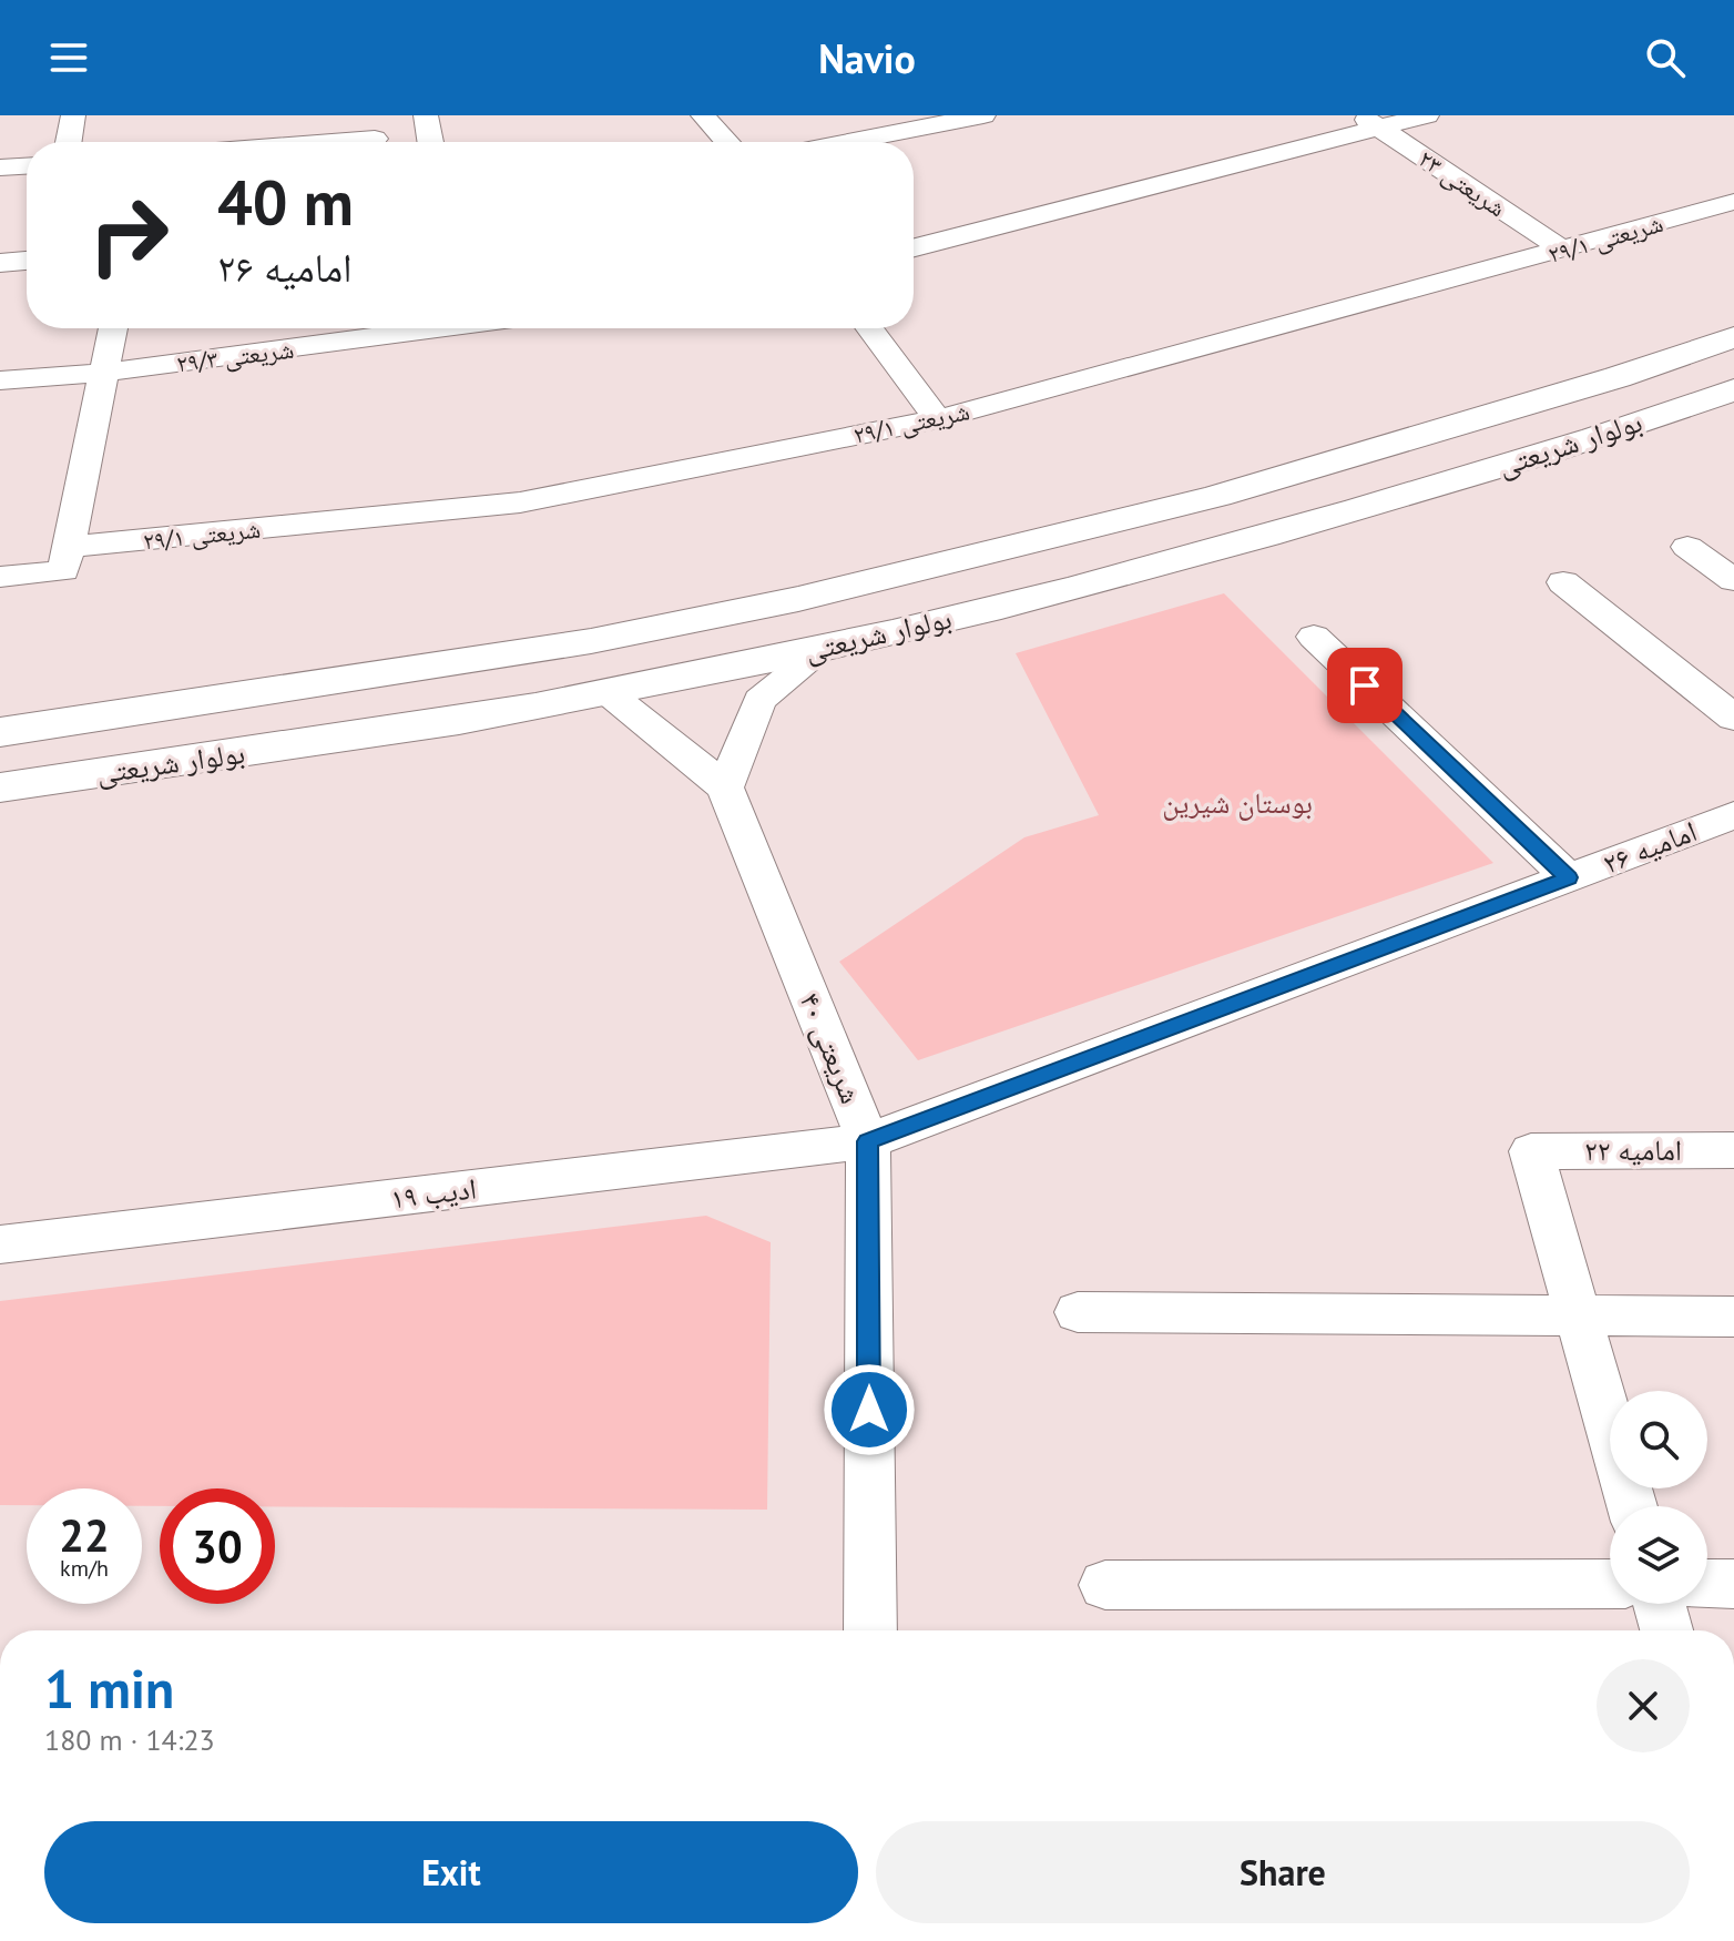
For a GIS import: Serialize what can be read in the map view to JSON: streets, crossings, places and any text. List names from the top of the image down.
{
  "streets": {
    "main road": ["بولوار شریعتی"],
    "street": [
      "شریعتی ۲۳",
      "شریعتی ۲۹/۱",
      "شریعتی ۲۹/۳",
      "امامیه ۲۶",
      "شریعتی ۴۰",
      "امامیه ۲۲",
      "ادیب ۱۹"
    ]
  },
  "crossings": [
    ["شریعتی ۲۳", "شریعتی ۲۹/۱"],
    ["بولوار شریعتی", "شریعتی ۴۰"],
    ["امامیه ۲۶", "شریعتی ۴۰"],
    ["امامیه ۲۶", "ادیب ۱۹"],
    ["شریعتی ۴۰", "ادیب ۱۹"]
  ],
  "parks": ["بوستان شیرین"],
  "page": {
    "header": "Navio",
    "turn": ["40 m", "امامیه ۲۶"],
    "speed": "22 km/h",
    "limit": "30",
    "heading": ["1 min", "180 m · 14:23"],
    "buttons": ["Exit", "Share"]
  }
}
